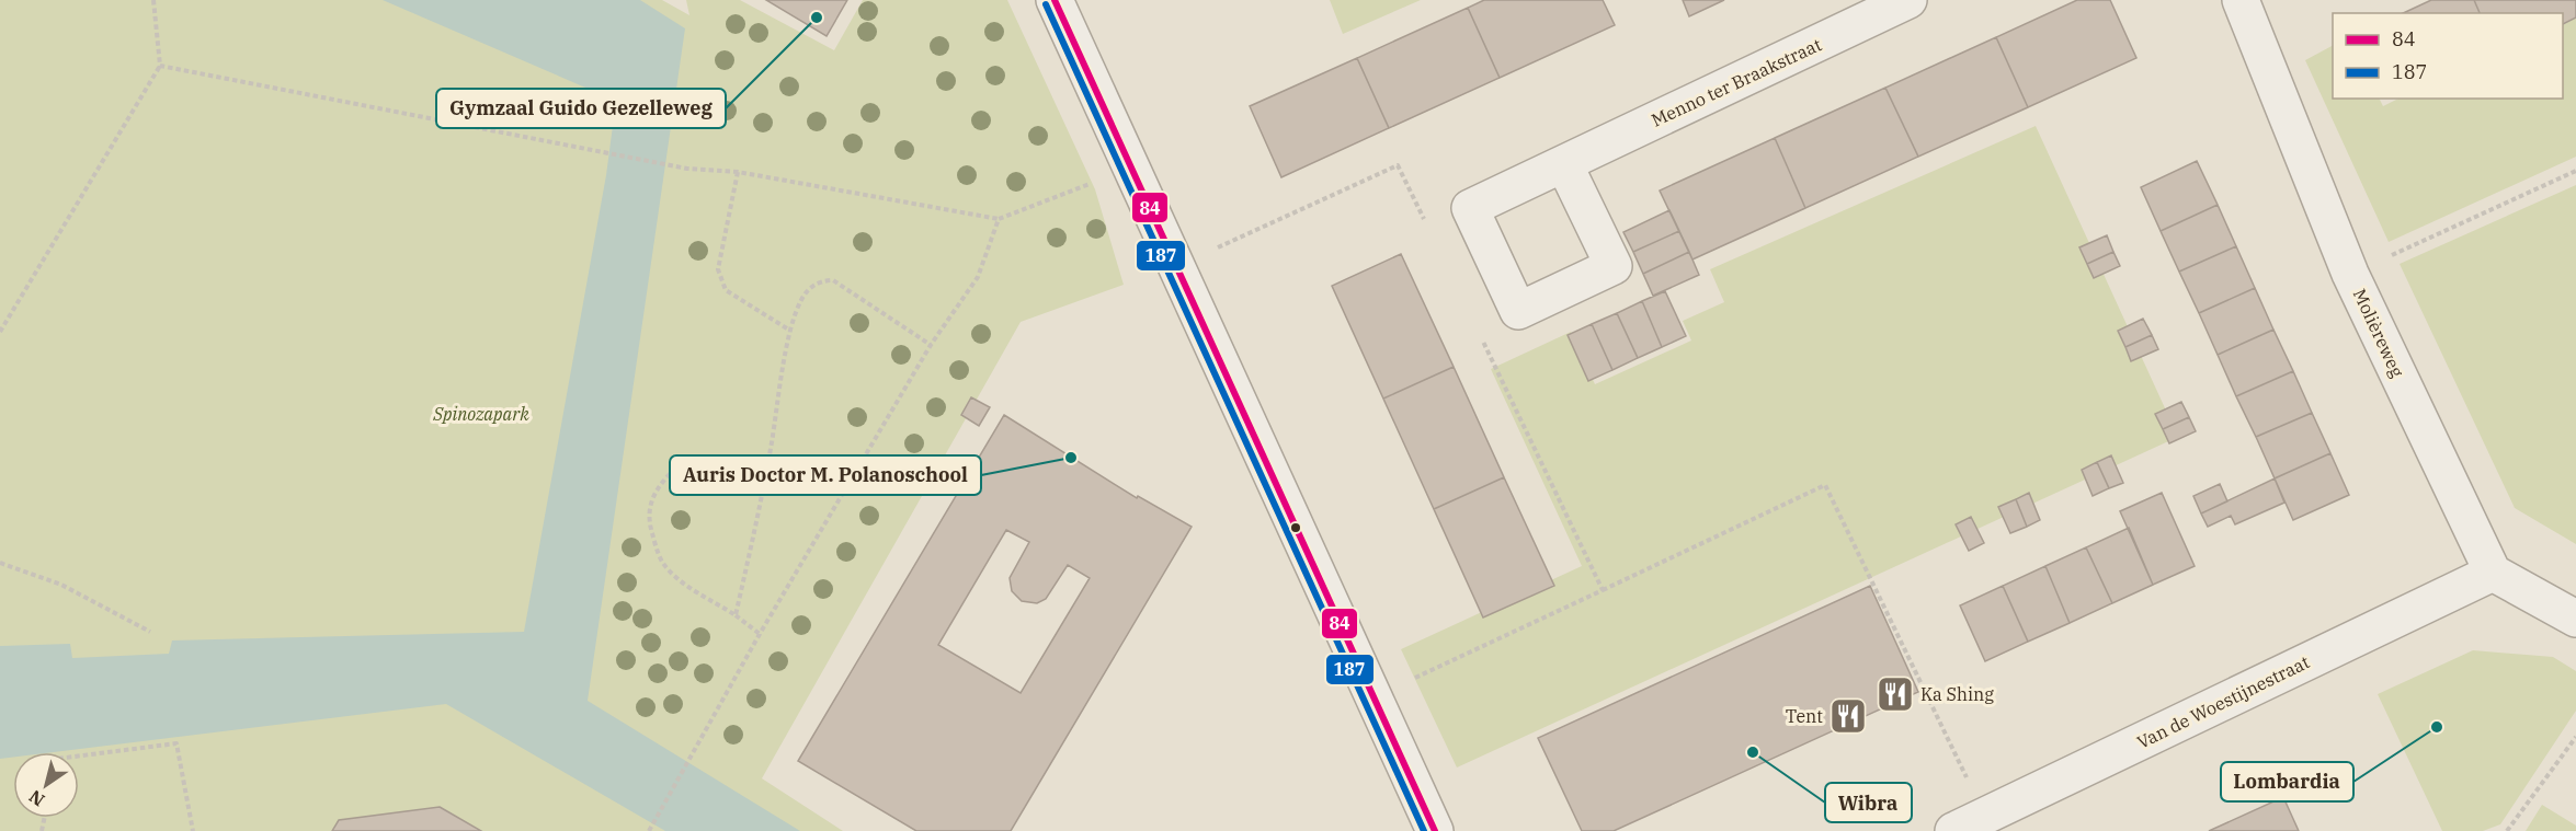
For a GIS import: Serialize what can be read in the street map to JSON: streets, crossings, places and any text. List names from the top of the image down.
{
  "streets": {
    "street": ["Menno ter Braakstraat", "Molièreweg", "Van de Woestijnestraat"]
  },
  "crossings": [
    ["Molièreweg", "Van de Woestijnestraat"]
  ],
  "parks": ["Spinozapark"],
  "places": {
    "other": [
      "Gymzaal Guido Gezelleweg",
      "Auris Doctor M. Polanoschool",
      "Lombardia",
      "Wibra"
    ],
    "restaurant": ["Ka Shing", "Tent"]
  },
  "lines": ["transit line 84", "transit line 187"],
  "legend": ["84", "187"],
  "north": "bottom left"
}
